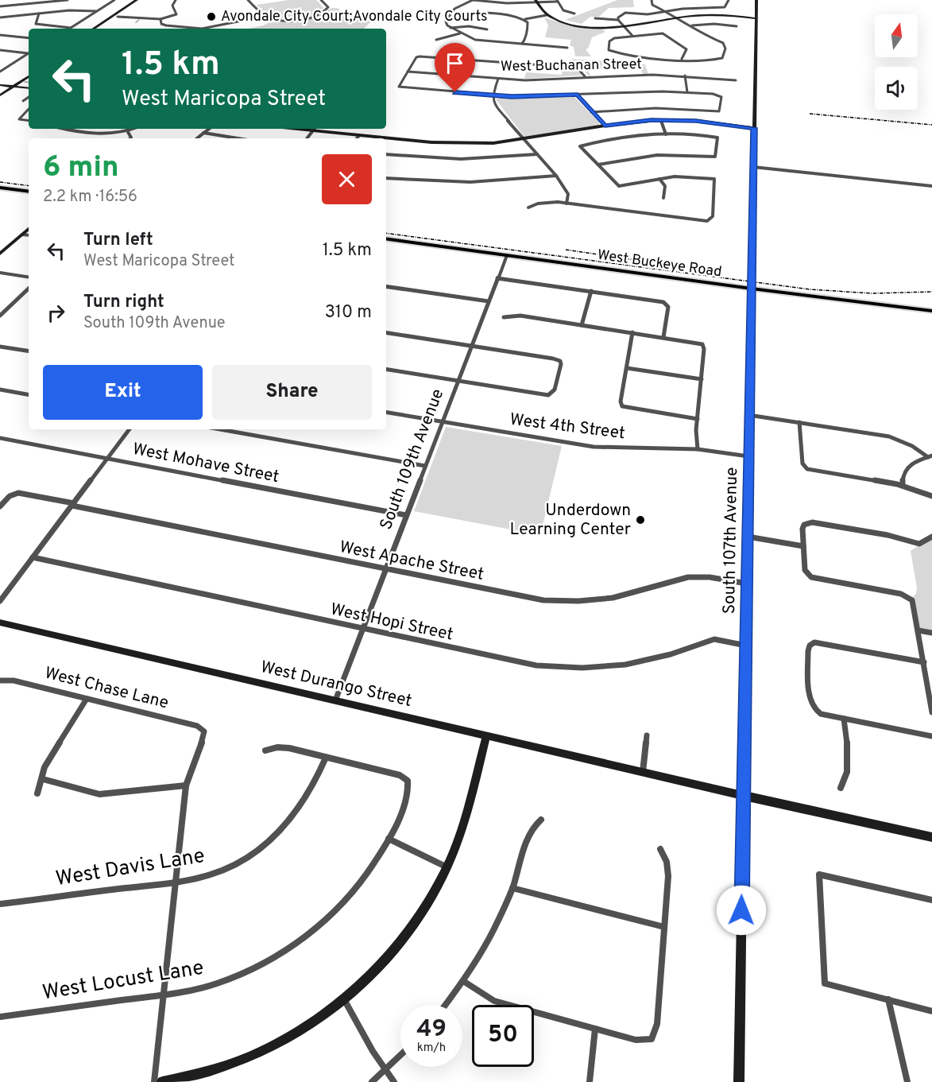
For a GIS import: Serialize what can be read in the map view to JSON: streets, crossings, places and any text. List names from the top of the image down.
{
  "streets": {
    "main road": ["West Buckeye Road"],
    "street": [
      "West Buchanan Street",
      "West 4th Street",
      "South 109th Avenue",
      "West Mohave Street",
      "South 107th Avenue",
      "West Apache Street",
      "West Hopi Street",
      "West Durango Street",
      "West Chase Lane",
      "West Davis Lane",
      "West Locust Lane"
    ]
  },
  "crossings": [
    ["West Buckeye Road", "South 109th Avenue"],
    ["West Buckeye Road", "South 107th Avenue"],
    ["West 4th Street", "South 109th Avenue"],
    ["West 4th Street", "South 107th Avenue"],
    ["South 109th Avenue", "West Mohave Street"],
    ["South 109th Avenue", "West Apache Street"],
    ["South 109th Avenue", "West Hopi Street"],
    ["South 109th Avenue", "West Durango Street"],
    ["South 107th Avenue", "West Apache Street"],
    ["South 107th Avenue", "West Hopi Street"],
    ["South 107th Avenue", "West Durango Street"],
    ["West Davis Lane", "West Locust Lane"]
  ],
  "places": ["Avondale City Court;Avondale City Courts", "Underdown Learning Center"],
  "north": "top",
  "page": {
    "turn": ["1.5 km", "West Maricopa Street"],
    "heading": ["6 min", "2.2 km · 16:56"],
    "list": [
      {
        "name": "Turn left",
        "note": "West Maricopa Street",
        "value": "1.5 km"
      },
      {
        "name": "Turn right",
        "note": "South 109th Avenue",
        "value": "310 m"
      }
    ],
    "buttons": ["Exit", "Share"],
    "speed": "49 km/h",
    "limit": "50"
  }
}
